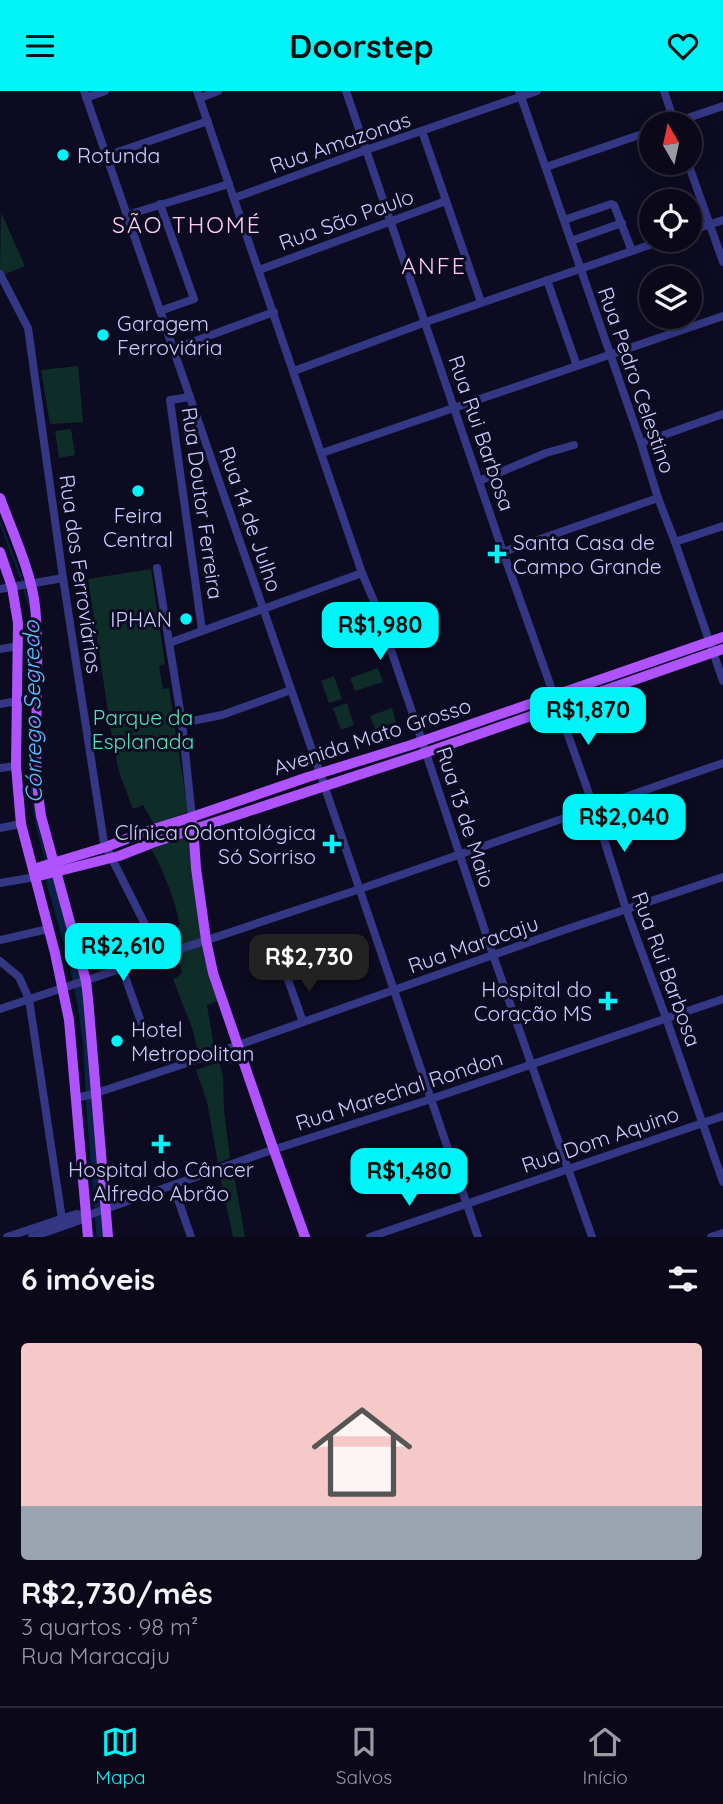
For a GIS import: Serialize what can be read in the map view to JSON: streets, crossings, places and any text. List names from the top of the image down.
{
  "streets": {
    "main road": ["Avenida Mato Grosso"],
    "street": [
      "Rua Amazonas",
      "Rua São Paulo",
      "Rua Pedro Celestino",
      "Rua Rui Barbosa",
      "Rua Doutor Ferreira",
      "Rua 14 de Julho",
      "Rua dos Ferroviários",
      "Rua 13 de Maio",
      "Rua Maracaju",
      "Rua Marechal Rondon",
      "Rua Dom Aquino"
    ]
  },
  "crossings": [
    ["Rua Amazonas", "Rua Pedro Celestino"],
    ["Rua Amazonas", "Rua Rui Barbosa"],
    ["Rua Amazonas", "Rua 13 de Maio"],
    ["Rua São Paulo", "Rua Rui Barbosa"],
    ["Rua São Paulo", "Rua 13 de Maio"],
    ["Rua Pedro Celestino", "Avenida Mato Grosso"],
    ["Rua Rui Barbosa", "Avenida Mato Grosso"],
    ["Rua Rui Barbosa", "Rua Maracaju"],
    ["Rua Rui Barbosa", "Rua Marechal Rondon"],
    ["Rua Rui Barbosa", "Rua Dom Aquino"],
    ["Rua Doutor Ferreira", "Rua 14 de Julho"],
    ["Rua 14 de Julho", "Avenida Mato Grosso"],
    ["Rua 14 de Julho", "Rua Maracaju"],
    ["Rua 14 de Julho", "Rua Marechal Rondon"],
    ["Rua 14 de Julho", "Rua Dom Aquino"],
    ["Rua dos Ferroviários", "Avenida Mato Grosso"],
    ["Avenida Mato Grosso", "Rua 13 de Maio"],
    ["Rua 13 de Maio", "Rua Maracaju"],
    ["Rua 13 de Maio", "Rua Marechal Rondon"],
    ["Rua 13 de Maio", "Rua Dom Aquino"]
  ],
  "districts": ["SÃO THOMÉ", "ANFE"],
  "water": ["Córrego Segredo"],
  "parks": ["Parque da Esplanada"],
  "places": {
    "other": [
      "Rotunda",
      "Garagem Ferroviária",
      "Feira Central",
      "IPHAN",
      "Hotel Metropolitan"
    ],
    "health": [
      "Santa Casa de Campo Grande",
      "Clínica Odontológica Só Sorriso",
      "Hospital do Coração MS",
      "Hospital do Câncer Alfredo Abrão"
    ]
  },
  "north": "top",
  "page": {
    "header": "Doorstep",
    "price": [
      "R$1,980",
      "R$1,870",
      "R$2,040",
      "R$2,610",
      "R$2,730",
      "R$1,480"
    ],
    "heading": "6 imóveis",
    "list": [
      {
        "name": "R$2,730/mês",
        "note": "3 quartos · 98 m² · Rua Maracaju"
      }
    ],
    "tabs": ["Mapa", "Salvos", "Início"]
  }
}
